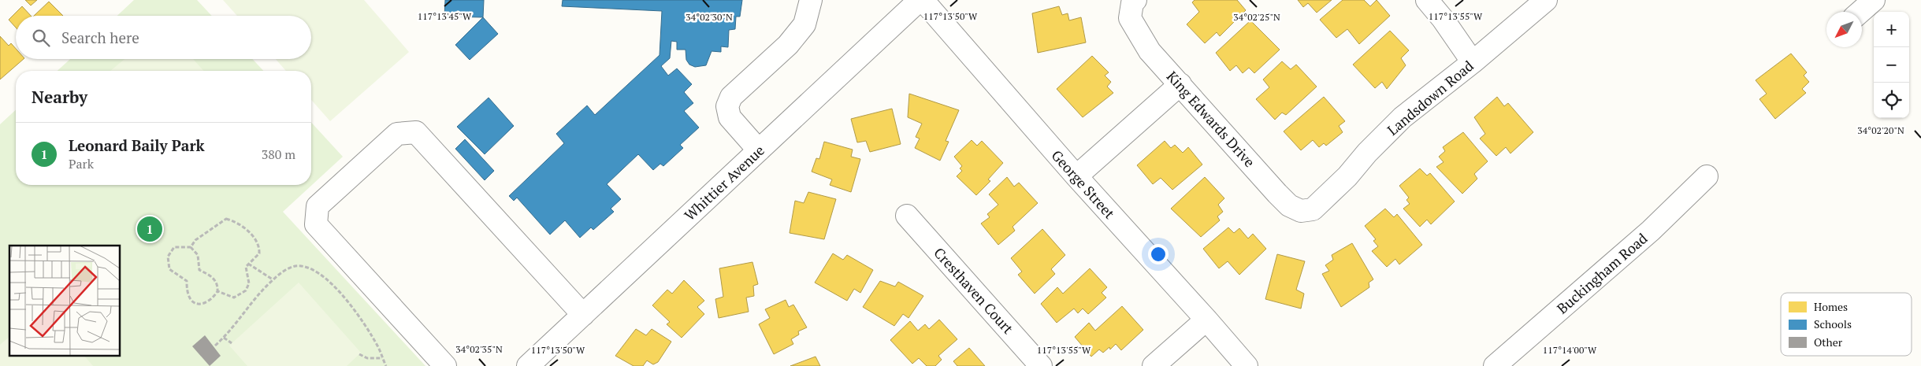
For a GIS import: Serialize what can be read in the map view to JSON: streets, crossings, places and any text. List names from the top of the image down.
{
  "streets": {
    "street": [
      "Landsdown Road",
      "King Edwards Drive",
      "Whittier Avenue",
      "George Street",
      "Buckingham Road",
      "Cresthaven Court"
    ]
  },
  "crossings": [
    ["Landsdown Road", "King Edwards Drive"],
    ["Whittier Avenue", "George Street"]
  ],
  "legend": ["Homes", "Schools", "Other"],
  "north": "bottom left",
  "page": {
    "map_buttons": ["+", "−"],
    "search": "Search here",
    "heading": "Nearby",
    "list": [
      {
        "mark": "1",
        "name": "Leonard Baily Park",
        "note": "Park",
        "value": "380 m"
      }
    ],
    "pins": "1"
  },
  "coordinates": [
    "117°13'45\"W",
    "117°13'50\"W",
    "117°13'55\"W",
    "34°02'30\"N",
    "34°02'25\"N",
    "34°02'20\"N",
    "34°02'35\"N",
    "117°14'00\"W"
  ]
}
